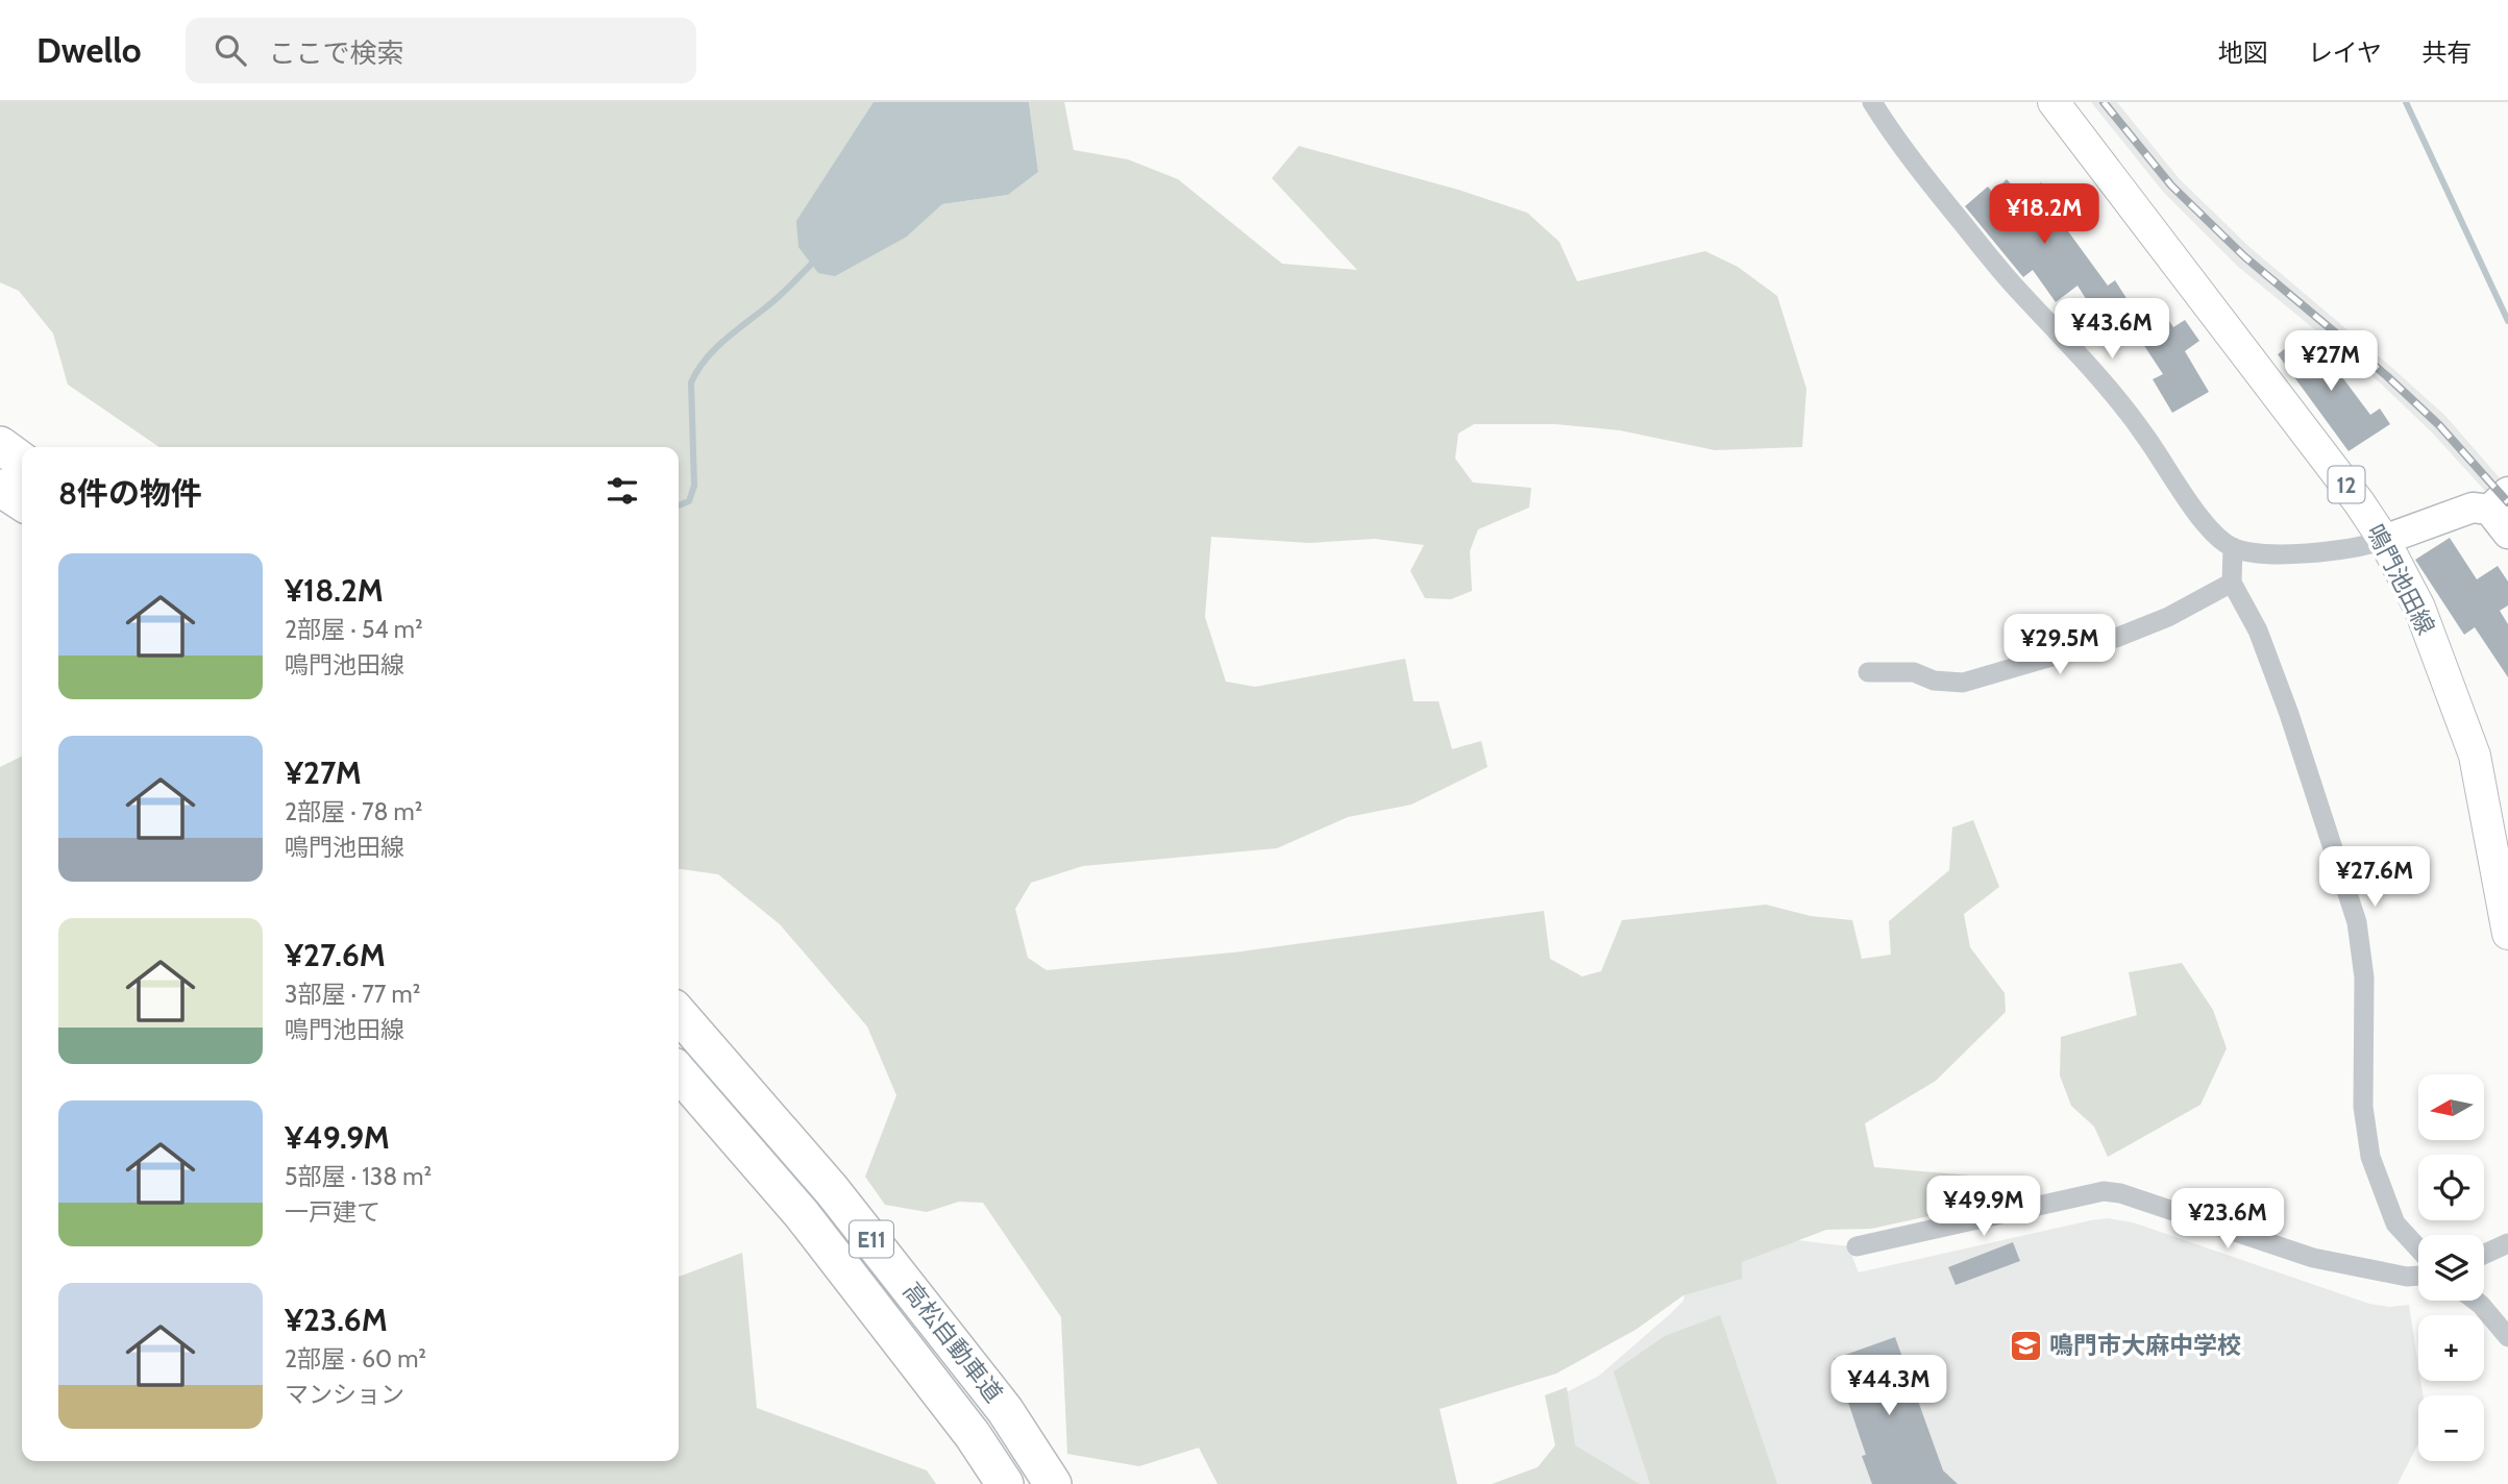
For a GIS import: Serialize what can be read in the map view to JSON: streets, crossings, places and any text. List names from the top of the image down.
{
  "streets": {
    "highway": ["E11", "高松自動車道"],
    "main road": ["12", "鳴門池田線"]
  },
  "places": {
    "school or university": ["鳴門市大麻中学校"]
  },
  "north": "left",
  "page": {
    "header": "Dwello",
    "search": "ここで検索",
    "nav": ["地図", "レイヤ", "共有"],
    "price": [
      "¥18.2M",
      "¥43.6M",
      "¥27M",
      "¥29.5M",
      "¥27.6M",
      "¥49.9M",
      "¥23.6M",
      "¥44.3M"
    ],
    "heading": "8件の物件",
    "list": [
      {
        "name": "¥18.2M",
        "note": "2部屋 · 54 m² · 鳴門池田線"
      },
      {
        "name": "¥27M",
        "note": "2部屋 · 78 m² · 鳴門池田線"
      },
      {
        "name": "¥27.6M",
        "note": "3部屋 · 77 m² · 鳴門池田線"
      },
      {
        "name": "¥49.9M",
        "note": "5部屋 · 138 m² · 一戸建て"
      },
      {
        "name": "¥23.6M",
        "note": "2部屋 · 60 m² · マンション"
      }
    ],
    "map_buttons": ["+", "−"]
  }
}
